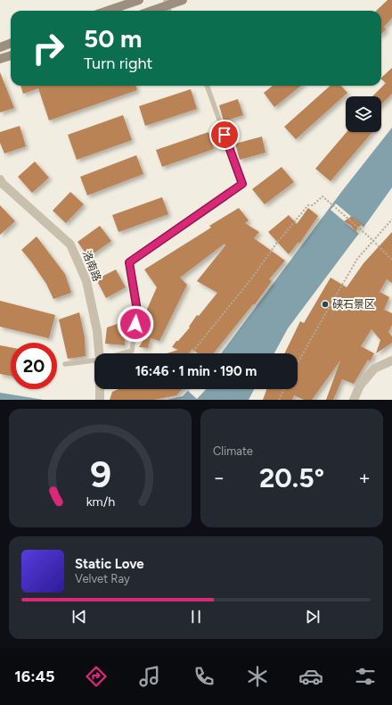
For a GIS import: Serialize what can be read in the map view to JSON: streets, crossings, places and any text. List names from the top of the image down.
{
  "streets": {
    "street": ["洛南路"]
  },
  "places": ["硖石景区"],
  "page": {
    "turn": ["50 m", "Turn right"],
    "limit": "20",
    "trip": "16:46 · 1 min · 190 m",
    "tile": "Climate",
    "heat": ["−", "20.5°", "+"],
    "song": ["Static Love", "Velvet Ray"],
    "tabs": "16:45",
    "gauge": ["9", "km/h"]
  }
}
